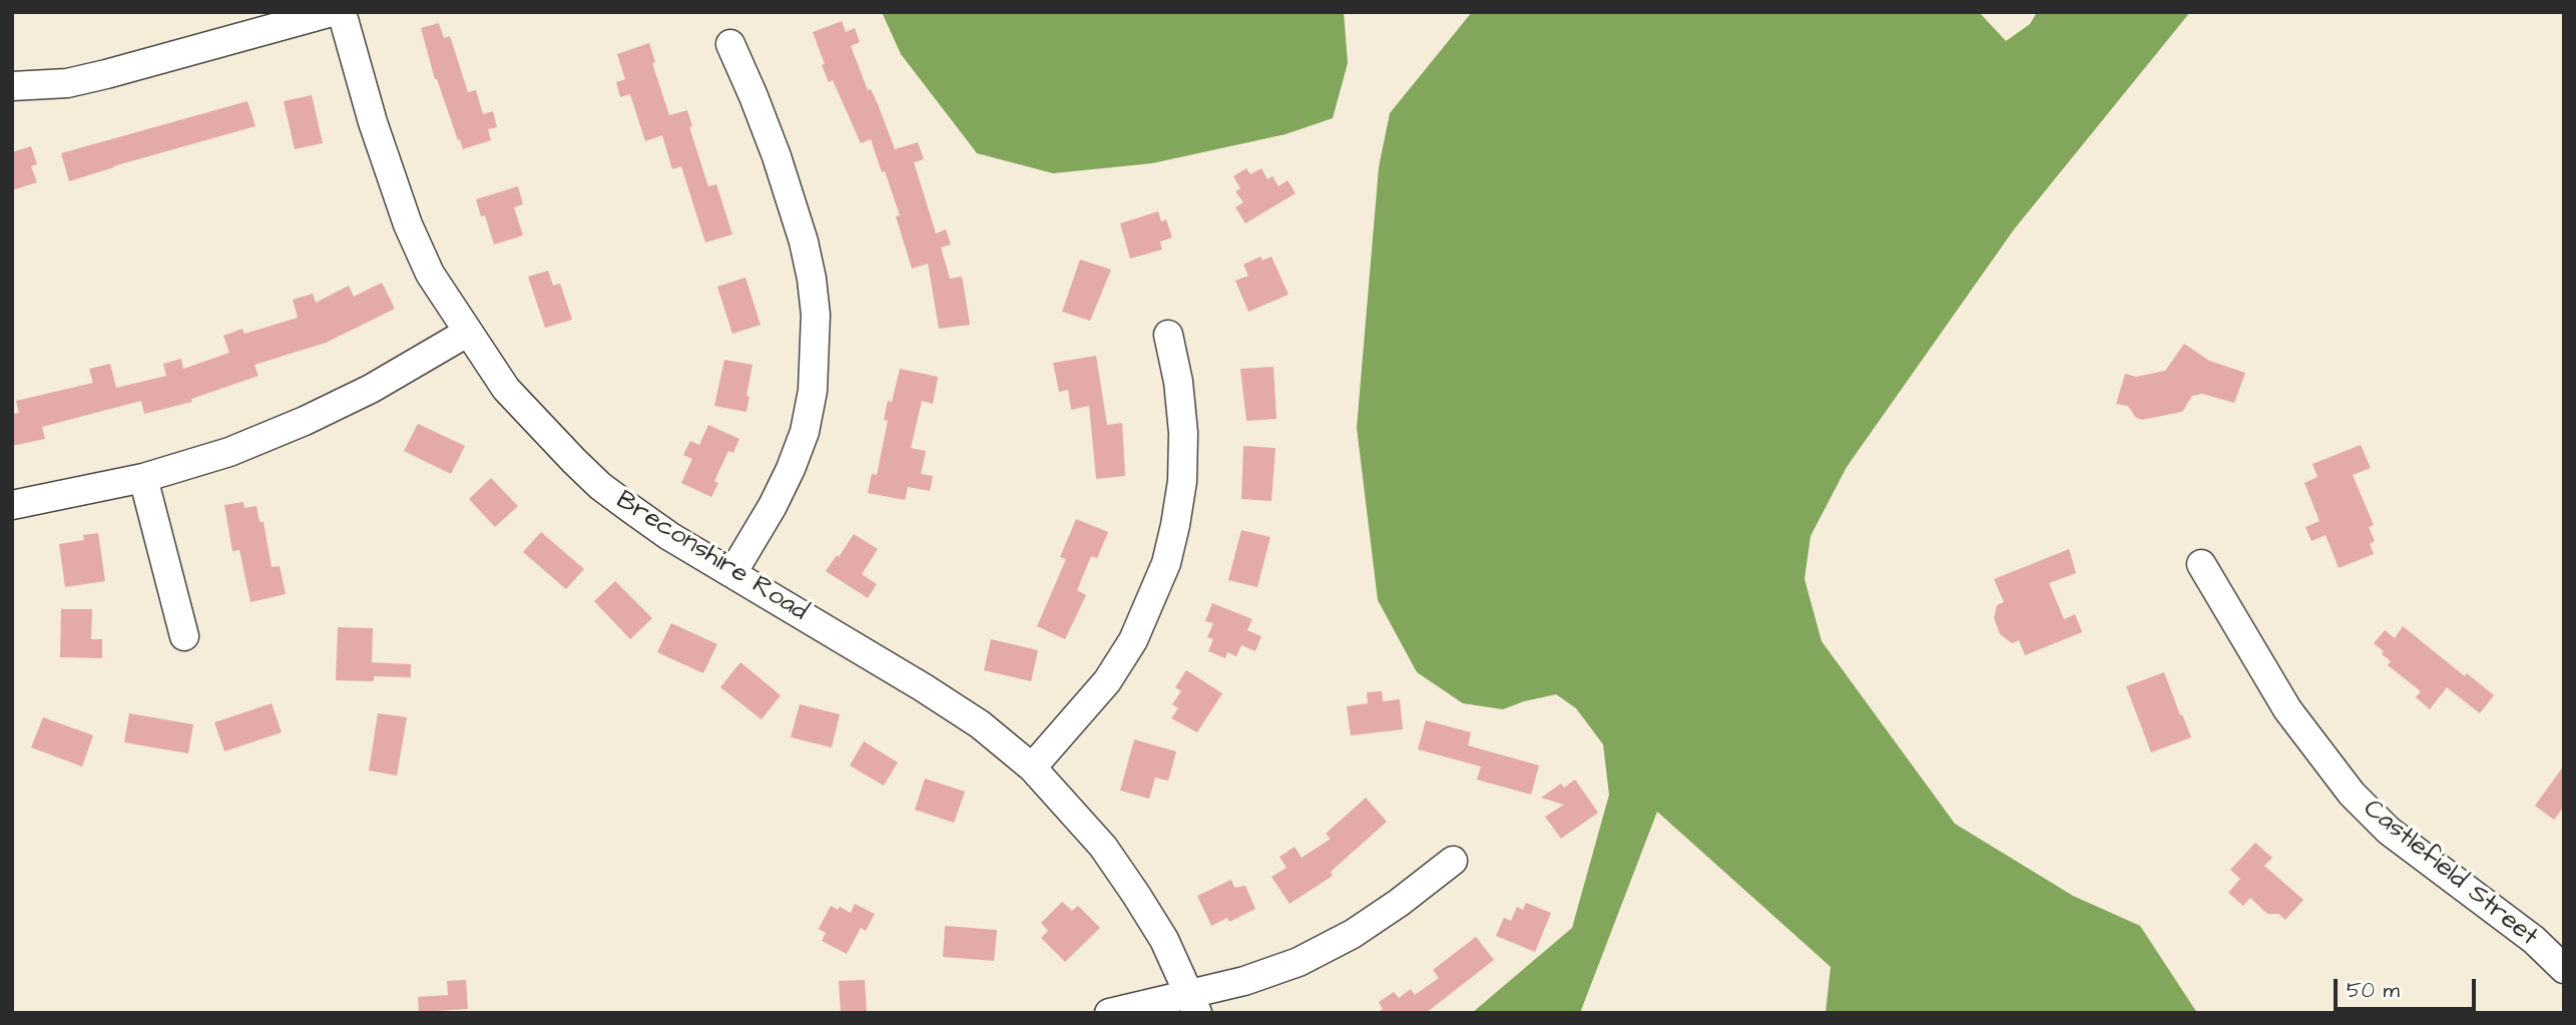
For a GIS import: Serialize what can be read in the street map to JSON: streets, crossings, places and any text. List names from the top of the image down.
{
  "streets": {
    "street": ["Breconshire Road", "Castlefield Street"]
  },
  "scale_bar": "50 m"
}
